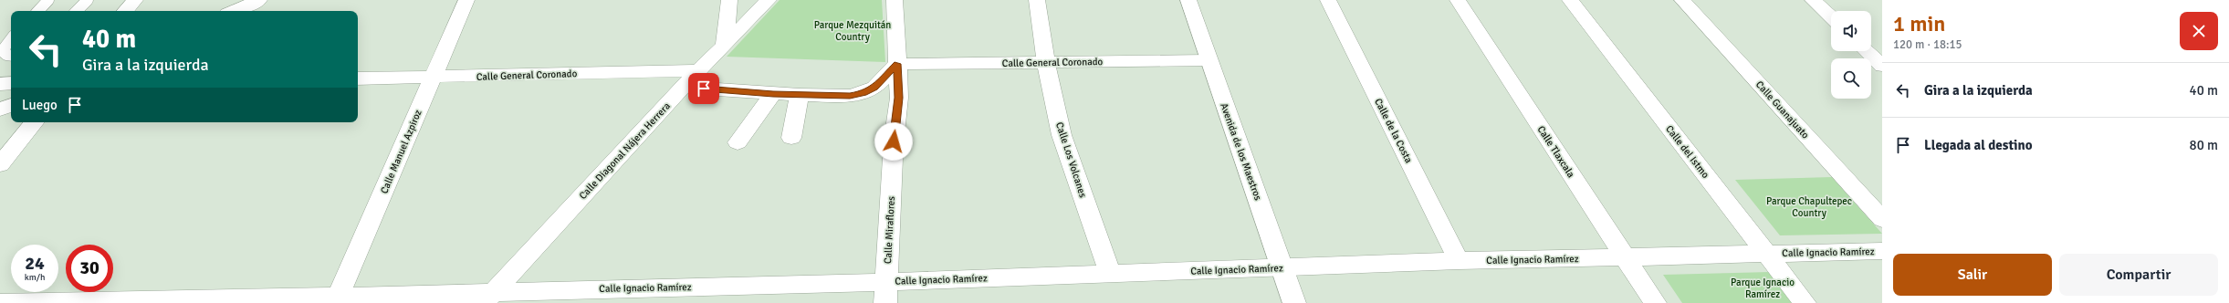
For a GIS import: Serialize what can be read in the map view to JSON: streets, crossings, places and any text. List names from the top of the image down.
{
  "streets": {
    "street": [
      "Calle General Coronado",
      "Calle Guanajuato",
      "Calle de la Costa",
      "Calle Diagonal Nájera Herrera",
      "Calle Manuel Azpiroz",
      "Avenida de los Maestros",
      "Calle Tlaxcala",
      "Calle del Istmo",
      "Calle Los Volcanes",
      "Calle Miraflores",
      "Calle Ignacio Ramírez"
    ]
  },
  "crossings": [
    ["Calle General Coronado", "Calle Diagonal Nájera Herrera"],
    ["Calle General Coronado", "Calle Manuel Azpiroz"],
    ["Calle General Coronado", "Avenida de los Maestros"],
    ["Calle General Coronado", "Calle Los Volcanes"],
    ["Calle General Coronado", "Calle Miraflores"],
    ["Calle de la Costa", "Calle Ignacio Ramírez"],
    ["Calle Diagonal Nájera Herrera", "Calle Ignacio Ramírez"],
    ["Calle Manuel Azpiroz", "Calle Ignacio Ramírez"],
    ["Avenida de los Maestros", "Calle Ignacio Ramírez"],
    ["Calle Tlaxcala", "Calle Ignacio Ramírez"],
    ["Calle del Istmo", "Calle Ignacio Ramírez"],
    ["Calle Los Volcanes", "Calle Ignacio Ramírez"],
    ["Calle Miraflores", "Calle Ignacio Ramírez"]
  ],
  "parks": ["Parque Mezquitán Country", "Parque Chapultepec Country", "Parque Ignacio Ramírez"],
  "page": {
    "heading": ["1 min", "120 m · 18:15"],
    "turn": ["40 m", "Gira a la izquierda"],
    "list": [
      {
        "name": "Gira a la izquierda",
        "value": "40 m"
      },
      {
        "name": "Llegada al destino",
        "value": "80 m"
      }
    ],
    "then": "Luego",
    "speed": "24 km/h",
    "limit": "30",
    "buttons": ["Salir", "Compartir"]
  }
}
